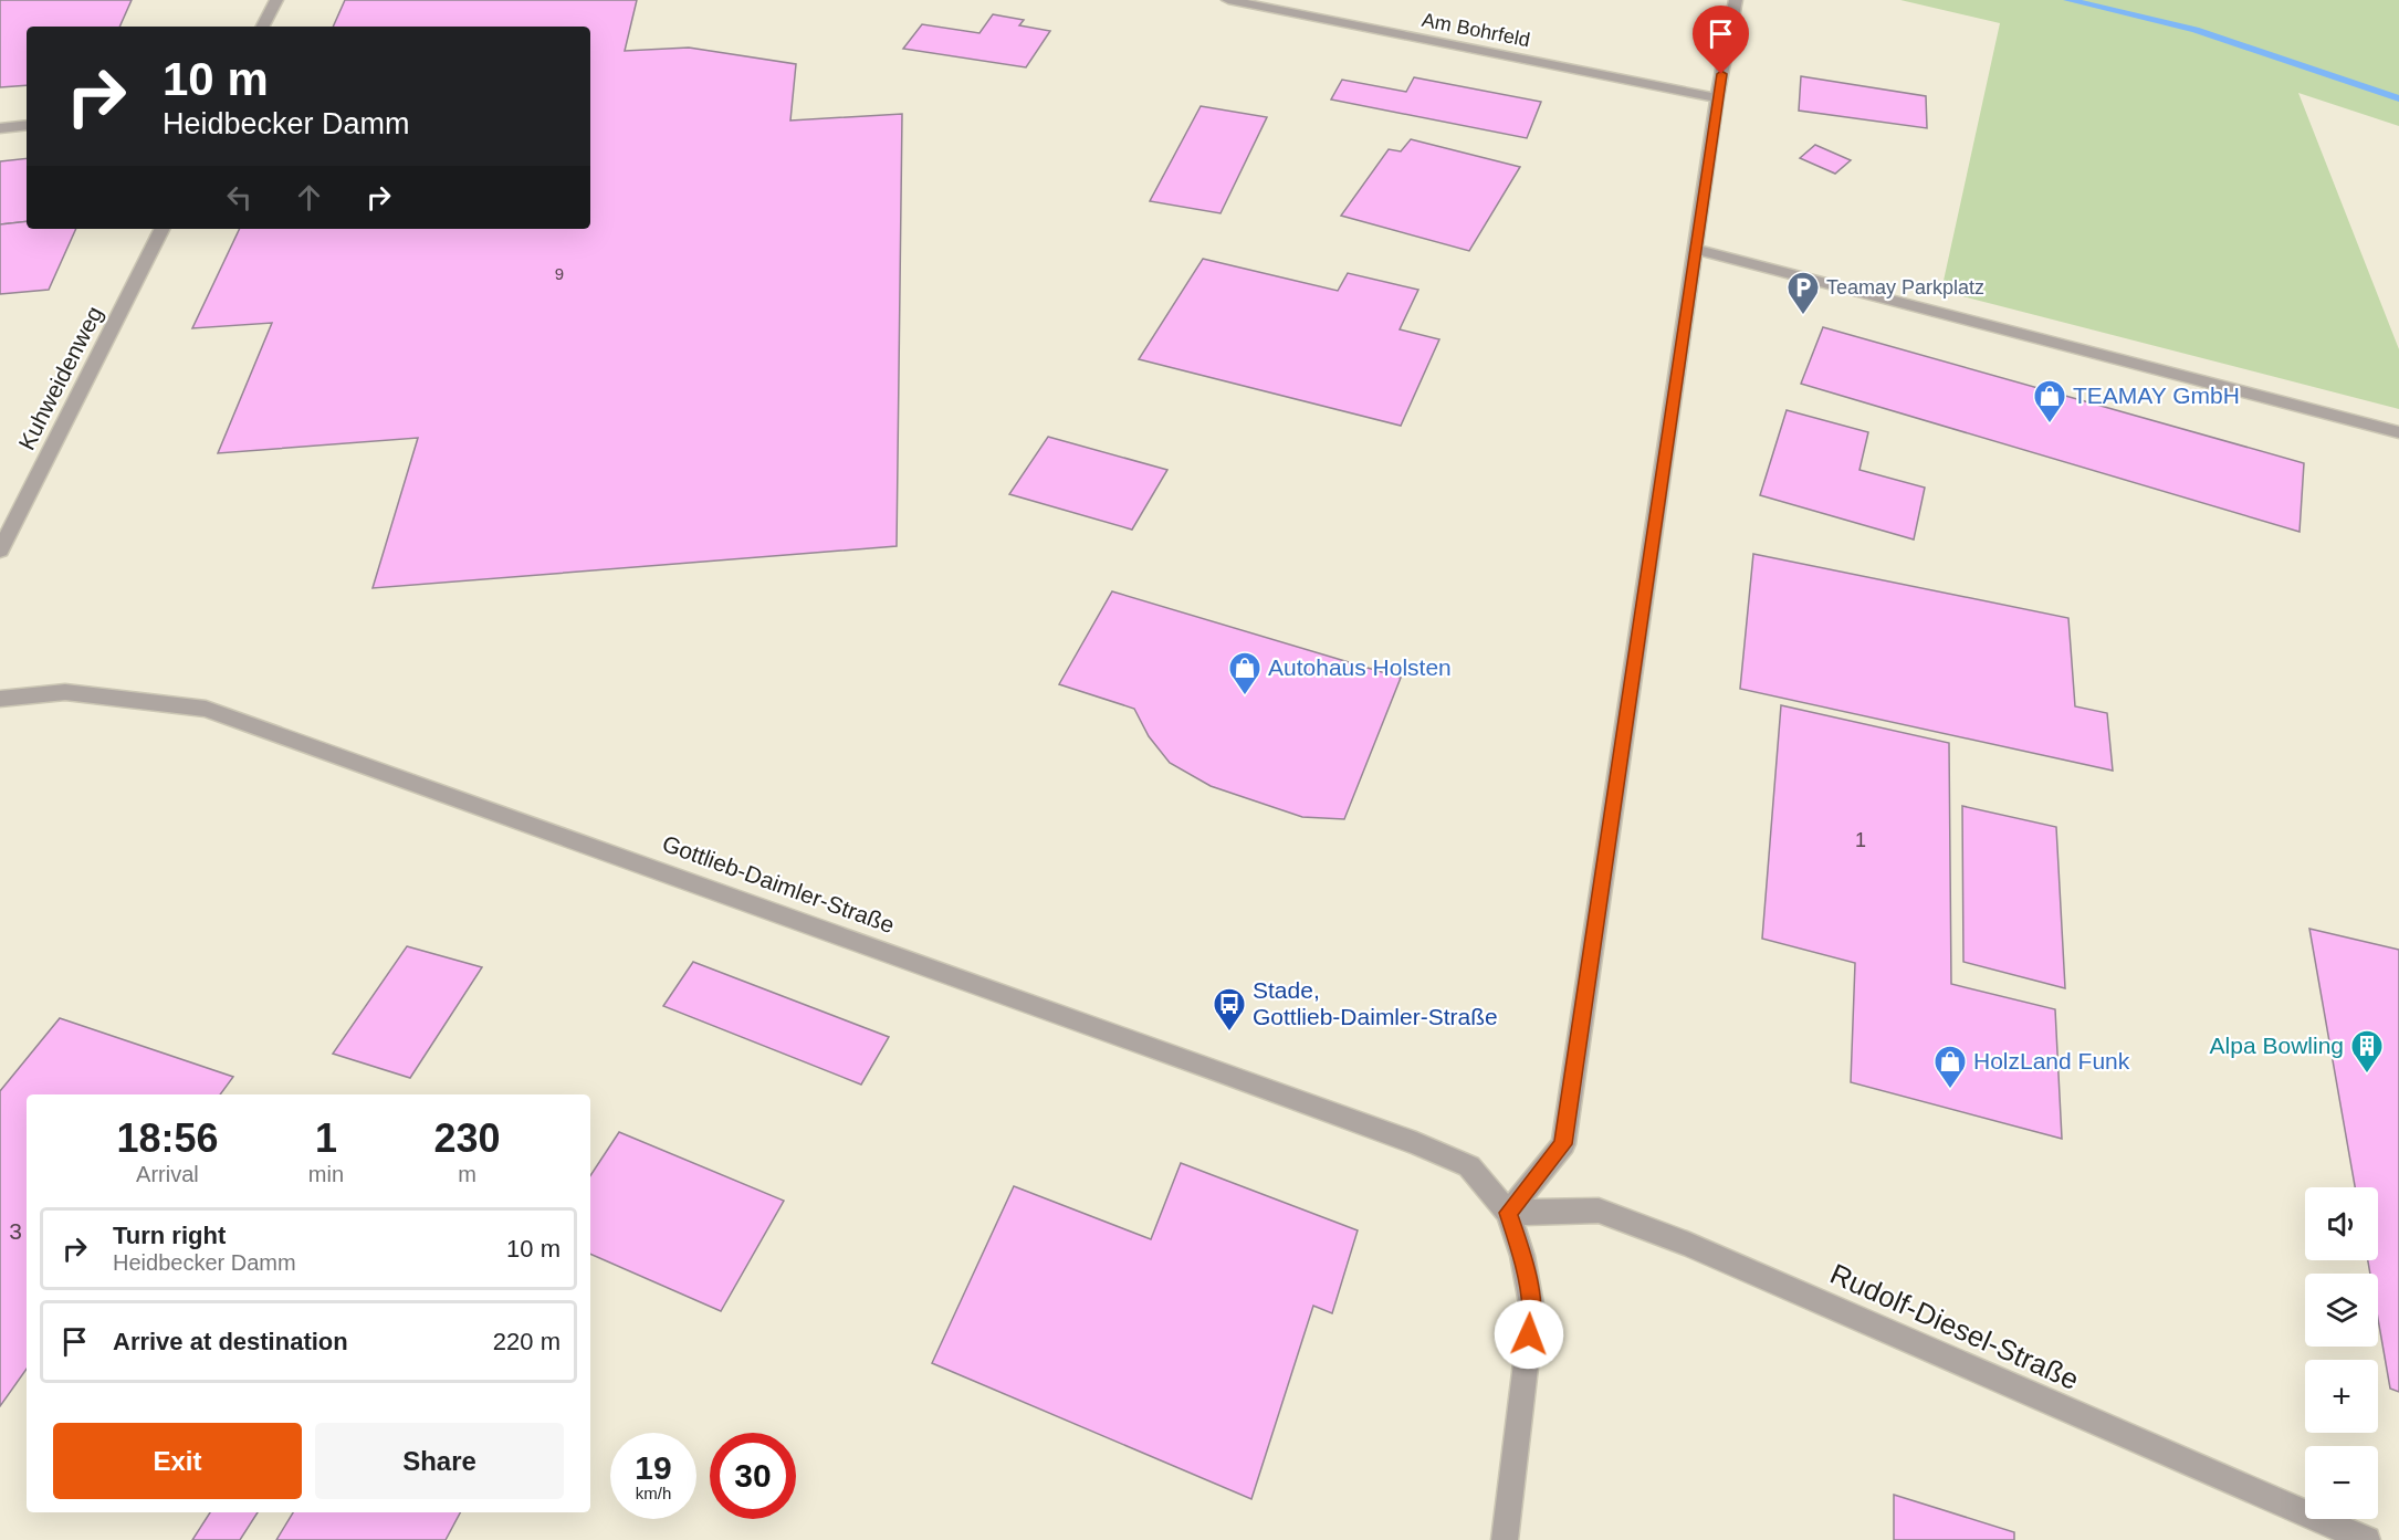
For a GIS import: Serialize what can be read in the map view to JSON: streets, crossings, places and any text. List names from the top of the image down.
{
  "streets": {
    "street": [
      "Am Bohrfeld",
      "Kuhweidenweg",
      "Gottlieb-Daimler-Straße",
      "Rudolf-Diesel-Straße"
    ]
  },
  "crossings": [
    ["Gottlieb-Daimler-Straße", "Rudolf-Diesel-Straße"]
  ],
  "places": {
    "parking": ["Teamay Parkplatz"],
    "shop": ["TEAMAY GmbH", "Autohaus Holsten", "HolzLand Funk"],
    "bus stop": ["Stade, Gottlieb-Daimler-Straße"],
    "building": ["Alpa Bowling"]
  },
  "house_numbers": ["9", "1", "3"],
  "page": {
    "turn": ["10 m", "Heidbecker Damm"],
    "eta": [
      "18:56",
      "Arrival",
      "1",
      "min",
      "230",
      "m"
    ],
    "map_buttons": ["+", "−"],
    "list": [
      {
        "name": "Turn right",
        "note": "Heidbecker Damm",
        "value": "10 m"
      },
      {
        "name": "Arrive at destination",
        "value": "220 m"
      }
    ],
    "buttons": ["Exit", "Share"],
    "speed": "19 km/h",
    "limit": "30"
  }
}
